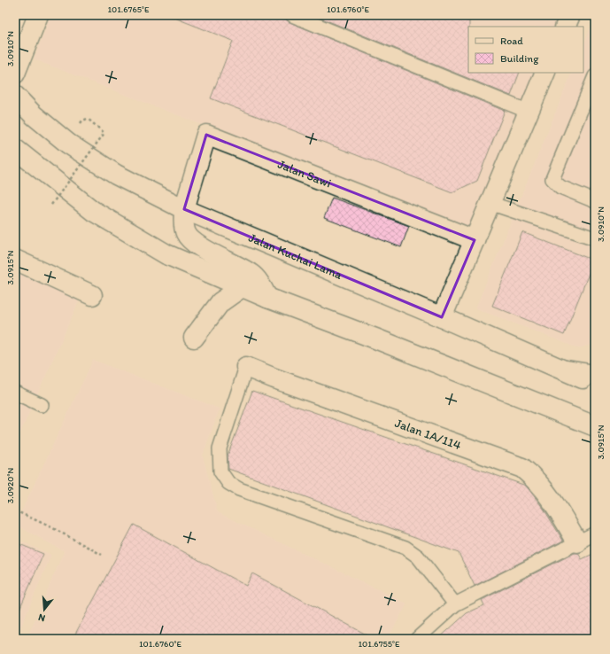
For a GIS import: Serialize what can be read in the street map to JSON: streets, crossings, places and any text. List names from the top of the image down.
{
  "streets": {
    "main road": ["Jalan Sawi", "Jalan Kuchai Lama", "Jalan 1A/114"]
  },
  "crossings": [
    ["Jalan Sawi", "Jalan Kuchai Lama"]
  ],
  "legend": ["Road", "Building"],
  "north": "bottom",
  "coordinates": [
    "101.6765°E",
    "101.6760°E",
    "3.0910°N",
    "3.0915°N",
    "3.0920°N",
    "101.6755°E"
  ]
}
